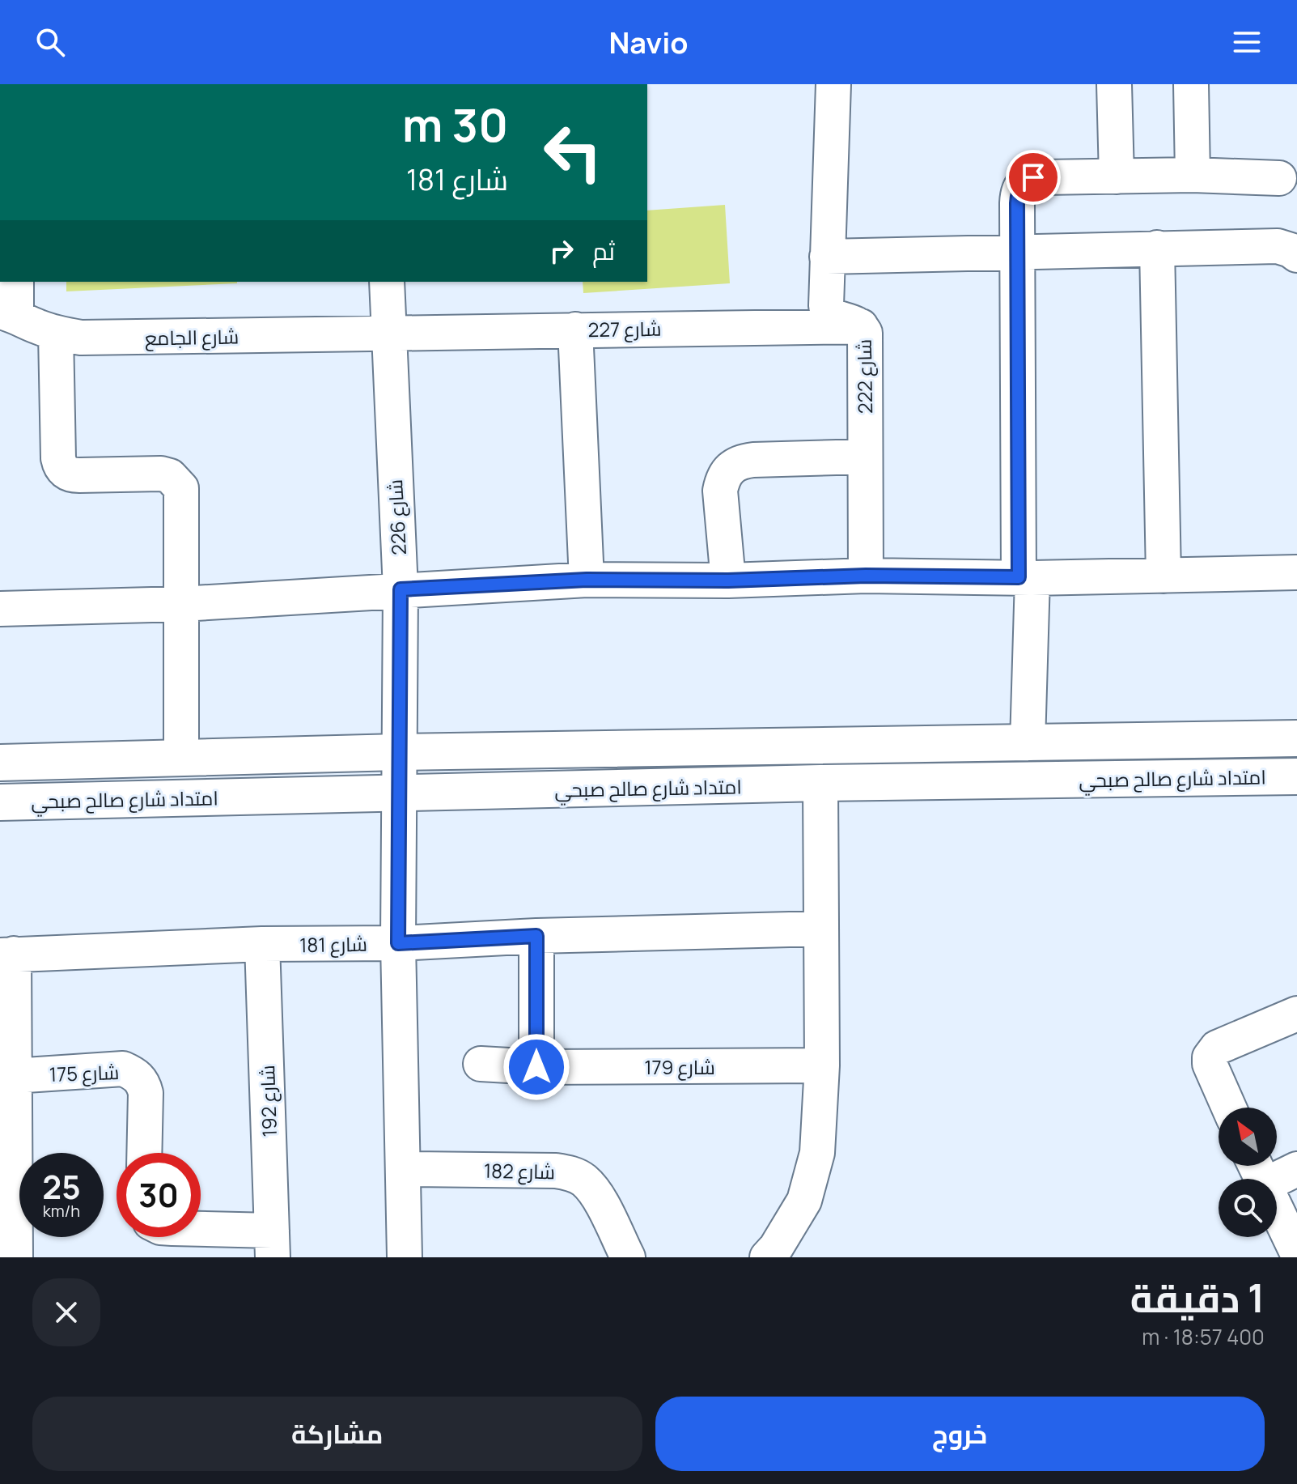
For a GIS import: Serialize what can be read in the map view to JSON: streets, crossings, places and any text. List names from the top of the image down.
{
  "streets": {
    "street": [
      "شارع 227",
      "شارع الجامع",
      "شارع 222",
      "شارع 226",
      "امتداد شارع صالح صبحي",
      "شارع 181",
      "شارع 179",
      "شارع 175",
      "شارع 192",
      "شارع 182"
    ]
  },
  "crossings": [
    ["شارع 227", "شارع الجامع"],
    ["شارع 227", "شارع 222"],
    ["شارع 227", "شارع 226"],
    ["شارع الجامع", "شارع 226"],
    ["شارع 226", "امتداد شارع صالح صبحي"],
    ["شارع 226", "شارع 181"],
    ["شارع 226", "شارع 182"],
    ["شارع 181", "شارع 192"]
  ],
  "north": "top left",
  "page": {
    "header": "Navio",
    "turn": ["30 m", "شارع 181"],
    "then": "ثم",
    "speed": "25 km/h",
    "limit": "30",
    "heading": ["1 دقيقة", "400 m · 18:57"],
    "buttons": ["خروج", "مشاركة"]
  }
}
